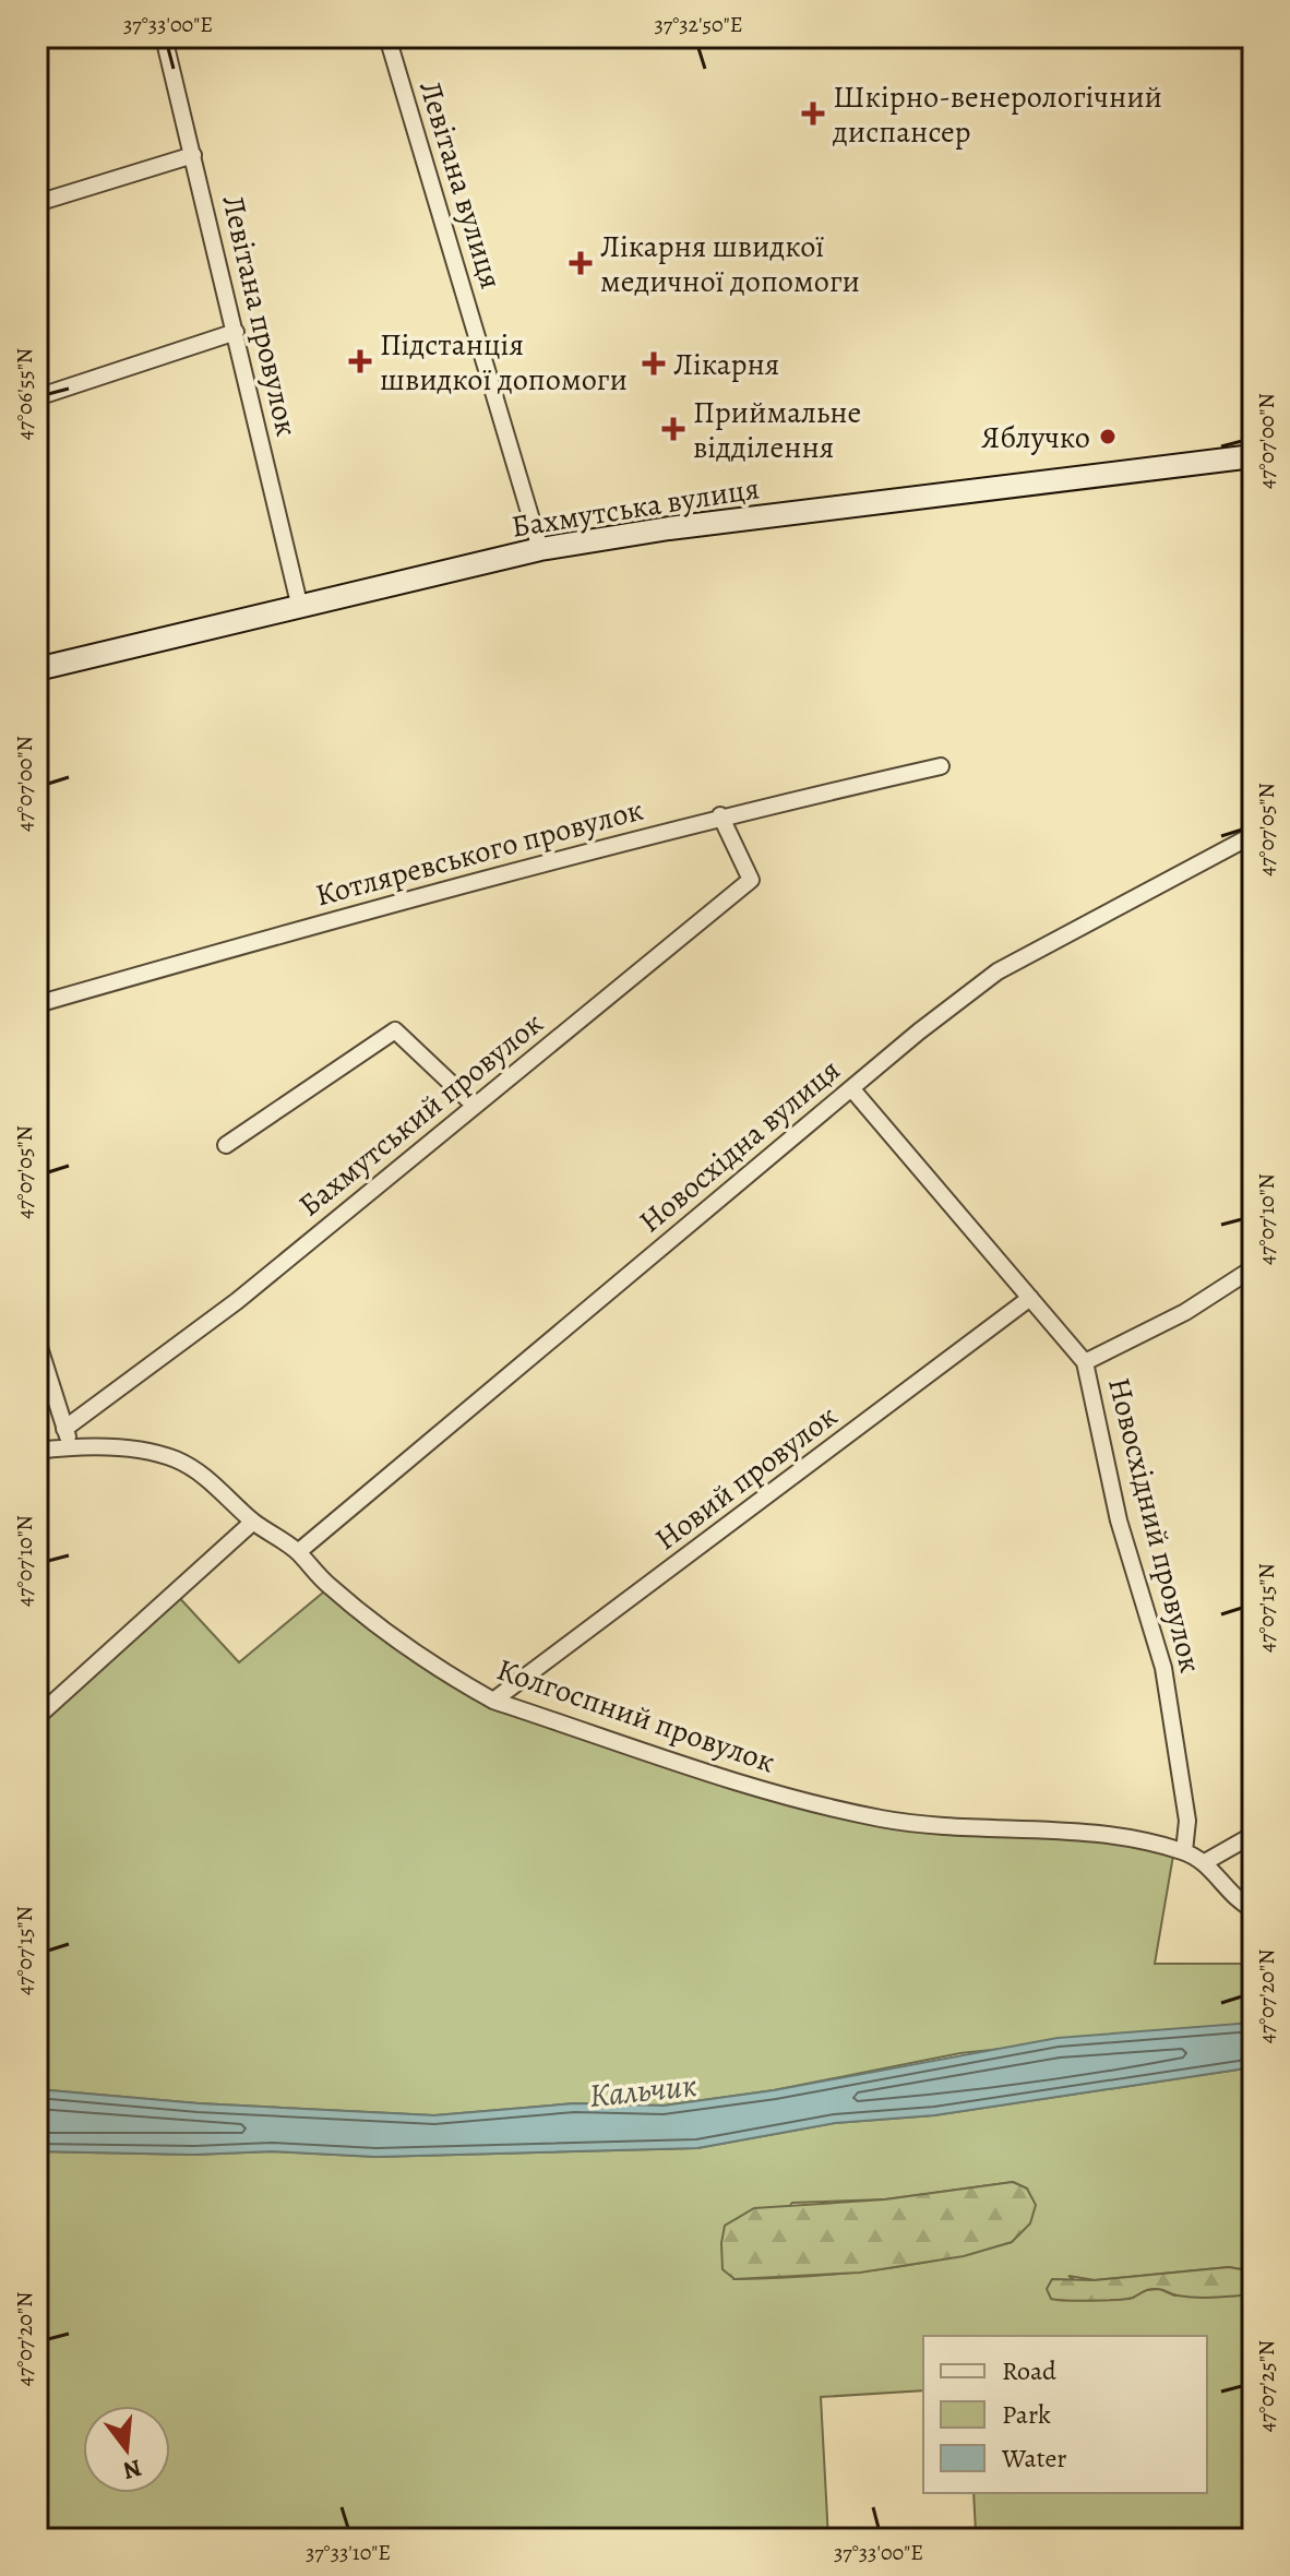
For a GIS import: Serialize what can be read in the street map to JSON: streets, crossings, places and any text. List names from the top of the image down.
{
  "streets": {
    "street": [
      "Левітана вулиця",
      "Левітана провулок",
      "Бахмутська вулиця",
      "Котляревського провулок",
      "Бахмутський провулок",
      "Новосхідна вулиця",
      "Новий провулок",
      "Новосхідний провулок",
      "Колгоспний провулок"
    ]
  },
  "crossings": [
    ["Левітана вулиця", "Бахмутська вулиця"],
    ["Левітана провулок", "Бахмутська вулиця"],
    ["Котляревського провулок", "Бахмутський провулок"],
    ["Новосхідна вулиця", "Новосхідний провулок"],
    ["Новосхідна вулиця", "Колгоспний провулок"],
    ["Новий провулок", "Новосхідний провулок"],
    ["Новий провулок", "Колгоспний провулок"],
    ["Новосхідний провулок", "Колгоспний провулок"]
  ],
  "water": ["Кальчик"],
  "places": {
    "health": [
      "Шкірно-венерологічний диспансер",
      "Лікарня швидкої медичної допомоги",
      "Підстанція швидкої допомоги",
      "Лікарня",
      "Приймальне відділення"
    ],
    "other": ["Яблучко"]
  },
  "legend": ["Road", "Park", "Water"],
  "north": "bottom",
  "coordinates": [
    "37°33'00\"E",
    "37°32'50\"E",
    "47°06'55\"N",
    "47°07'00\"N",
    "47°07'05\"N",
    "47°07'10\"N",
    "47°07'15\"N",
    "47°07'20\"N",
    "47°07'25\"N",
    "37°33'10\"E"
  ]
}
